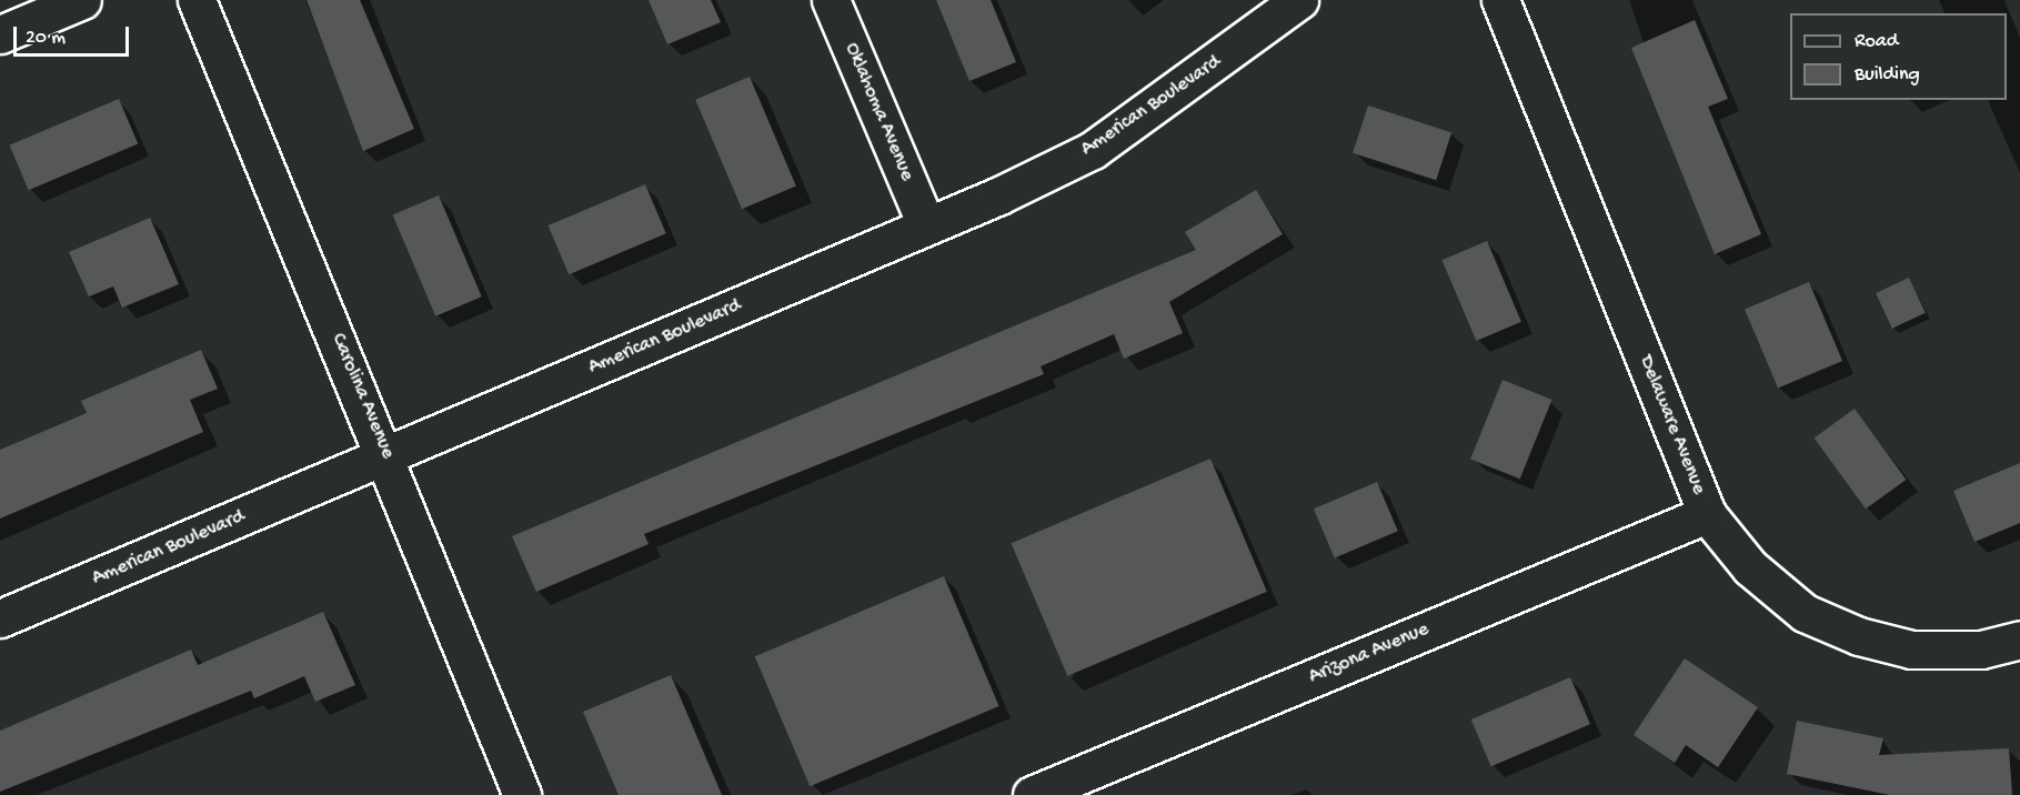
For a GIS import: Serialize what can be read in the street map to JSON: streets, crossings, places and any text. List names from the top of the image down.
{
  "streets": {
    "street": [
      "American Boulevard",
      "Oklahoma Avenue",
      "Carolina Avenue",
      "Delaware Avenue",
      "Arizona Avenue"
    ]
  },
  "crossings": [
    ["American Boulevard", "Oklahoma Avenue"],
    ["American Boulevard", "Carolina Avenue"],
    ["Delaware Avenue", "Arizona Avenue"]
  ],
  "legend": ["Road", "Building"],
  "scale_bar": "20 m"
}
